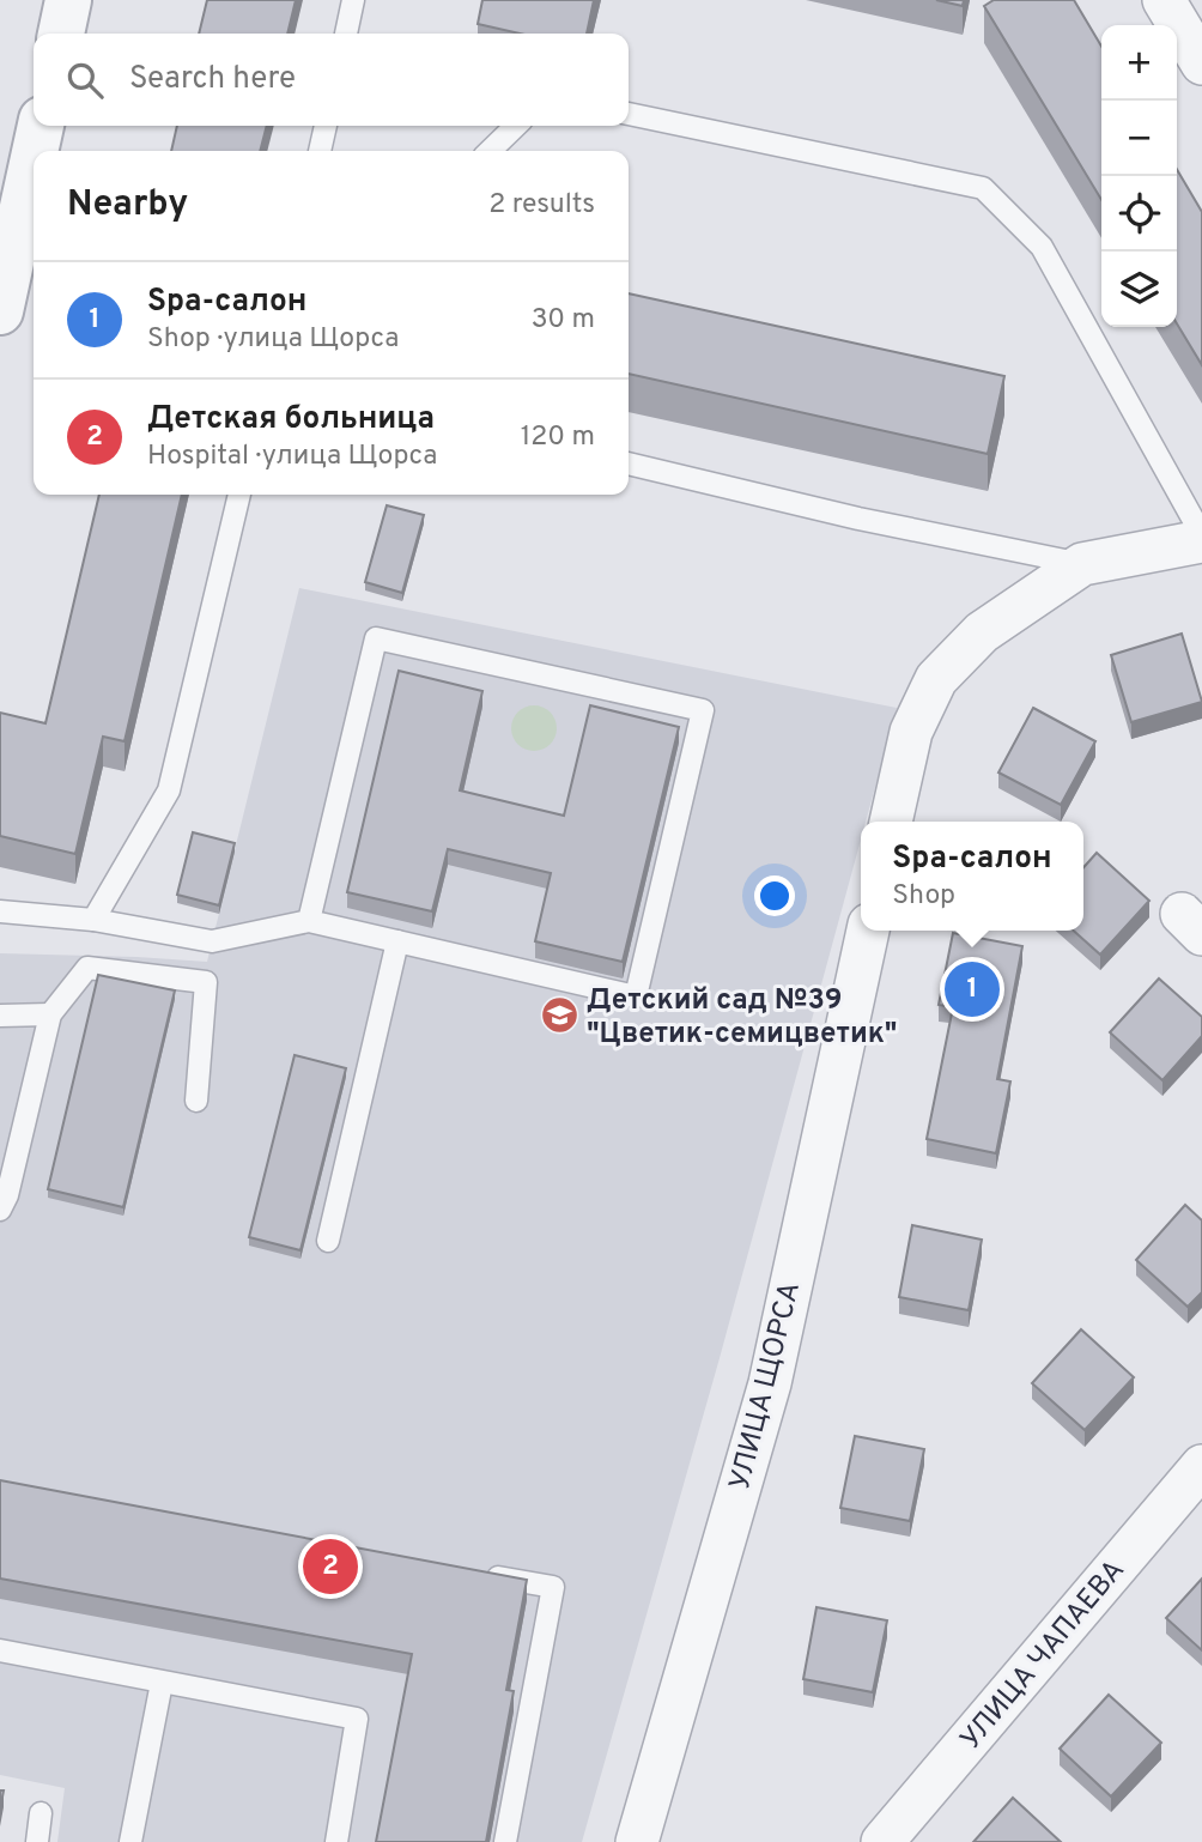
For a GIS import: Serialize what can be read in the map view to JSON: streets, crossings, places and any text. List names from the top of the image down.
{
  "streets": {
    "street": ["УЛИЦА ЩОРСА", "УЛИЦА ЧАПАЕВА"]
  },
  "places": {
    "school or university": ["Детский сад №39 \"Цветик-семицветик\""]
  },
  "page": {
    "map_buttons": ["+", "−"],
    "search": "Search here",
    "heading": ["Nearby", "2 results"],
    "list": [
      {
        "mark": "1",
        "name": "Spa-салон",
        "note": "Shop · улица Щорса",
        "value": "30 m"
      },
      {
        "mark": "2",
        "name": "Детская больница",
        "note": "Hospital · улица Щорса",
        "value": "120 m"
      }
    ],
    "popup": ["Spa-салон", "Shop"],
    "pins": ["1", "2"]
  }
}
